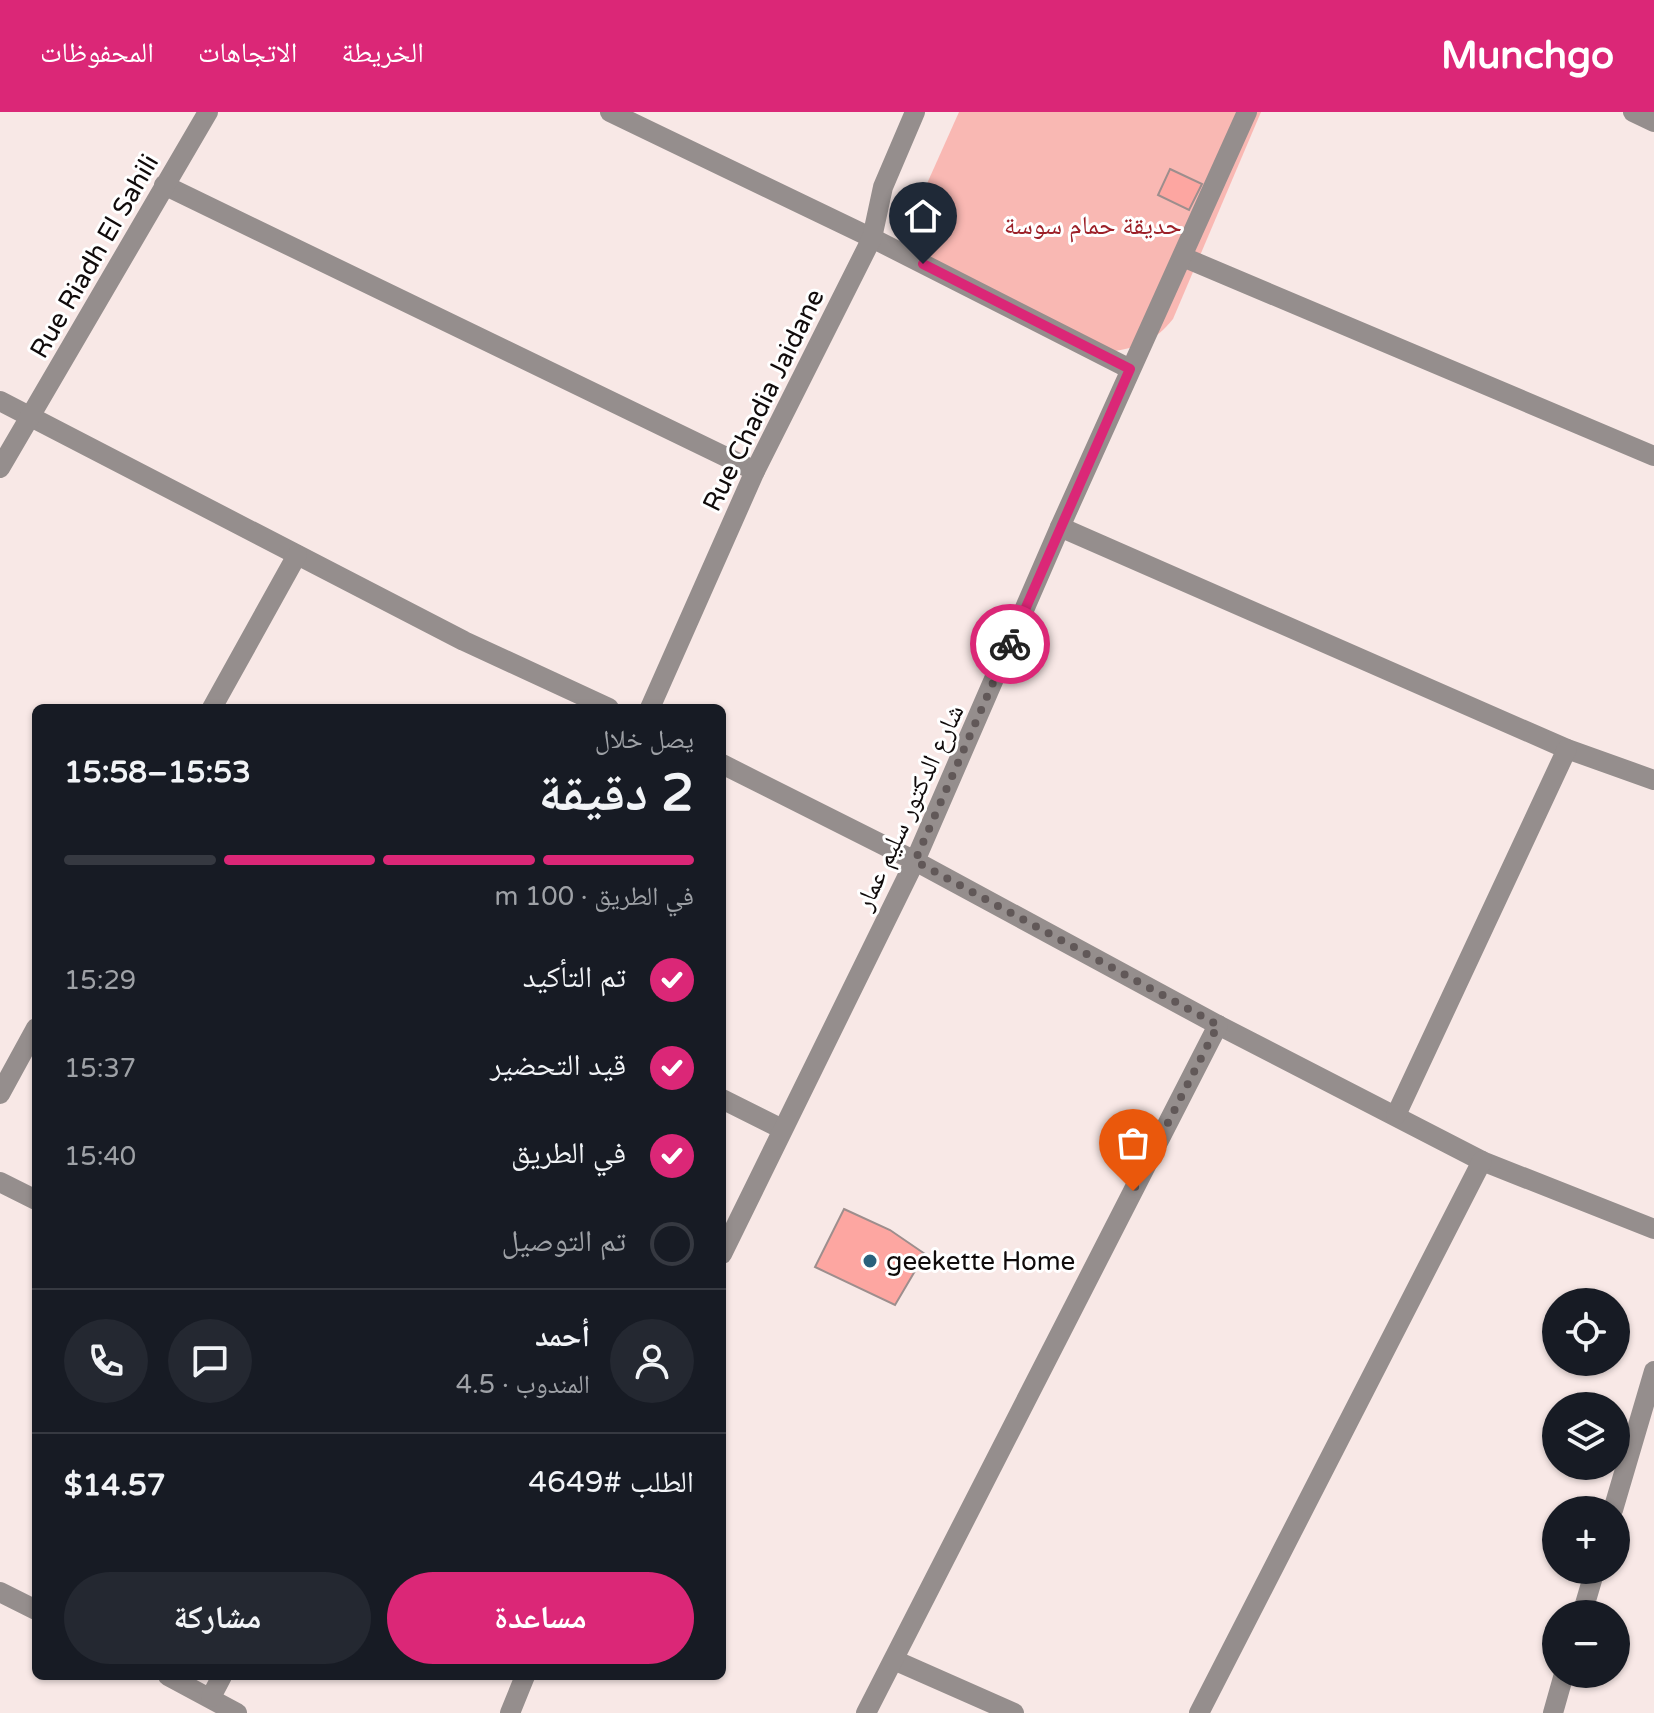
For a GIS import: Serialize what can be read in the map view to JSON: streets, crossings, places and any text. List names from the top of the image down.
{
  "streets": {
    "street": ["Rue Riadh El Sahili", "Rue Chadia Jaidane", "شارع الدكتور سليم عمار"]
  },
  "parks": ["حديقة حمام سوسة"],
  "places": ["geekette Home"],
  "page": {
    "header": "Munchgo",
    "nav": ["الخريطة", "الاتجاهات", "المحفوظات"],
    "heading": ["2 دقيقة", "يصل خلال", "15:53–15:58"],
    "panel": [
      "أحمد",
      "المندوب · 4.5",
      "الطلب #4649",
      "$14.57"
    ],
    "bar": "في الطريق · 100 m",
    "list": [
      ["تم التأكيد", "15:29"],
      ["قيد التحضير", "15:37"],
      ["في الطريق", "15:40"],
      "تم التوصيل"
    ],
    "map_buttons": ["+", "−"],
    "buttons": ["مساعدة", "مشاركة"]
  }
}
